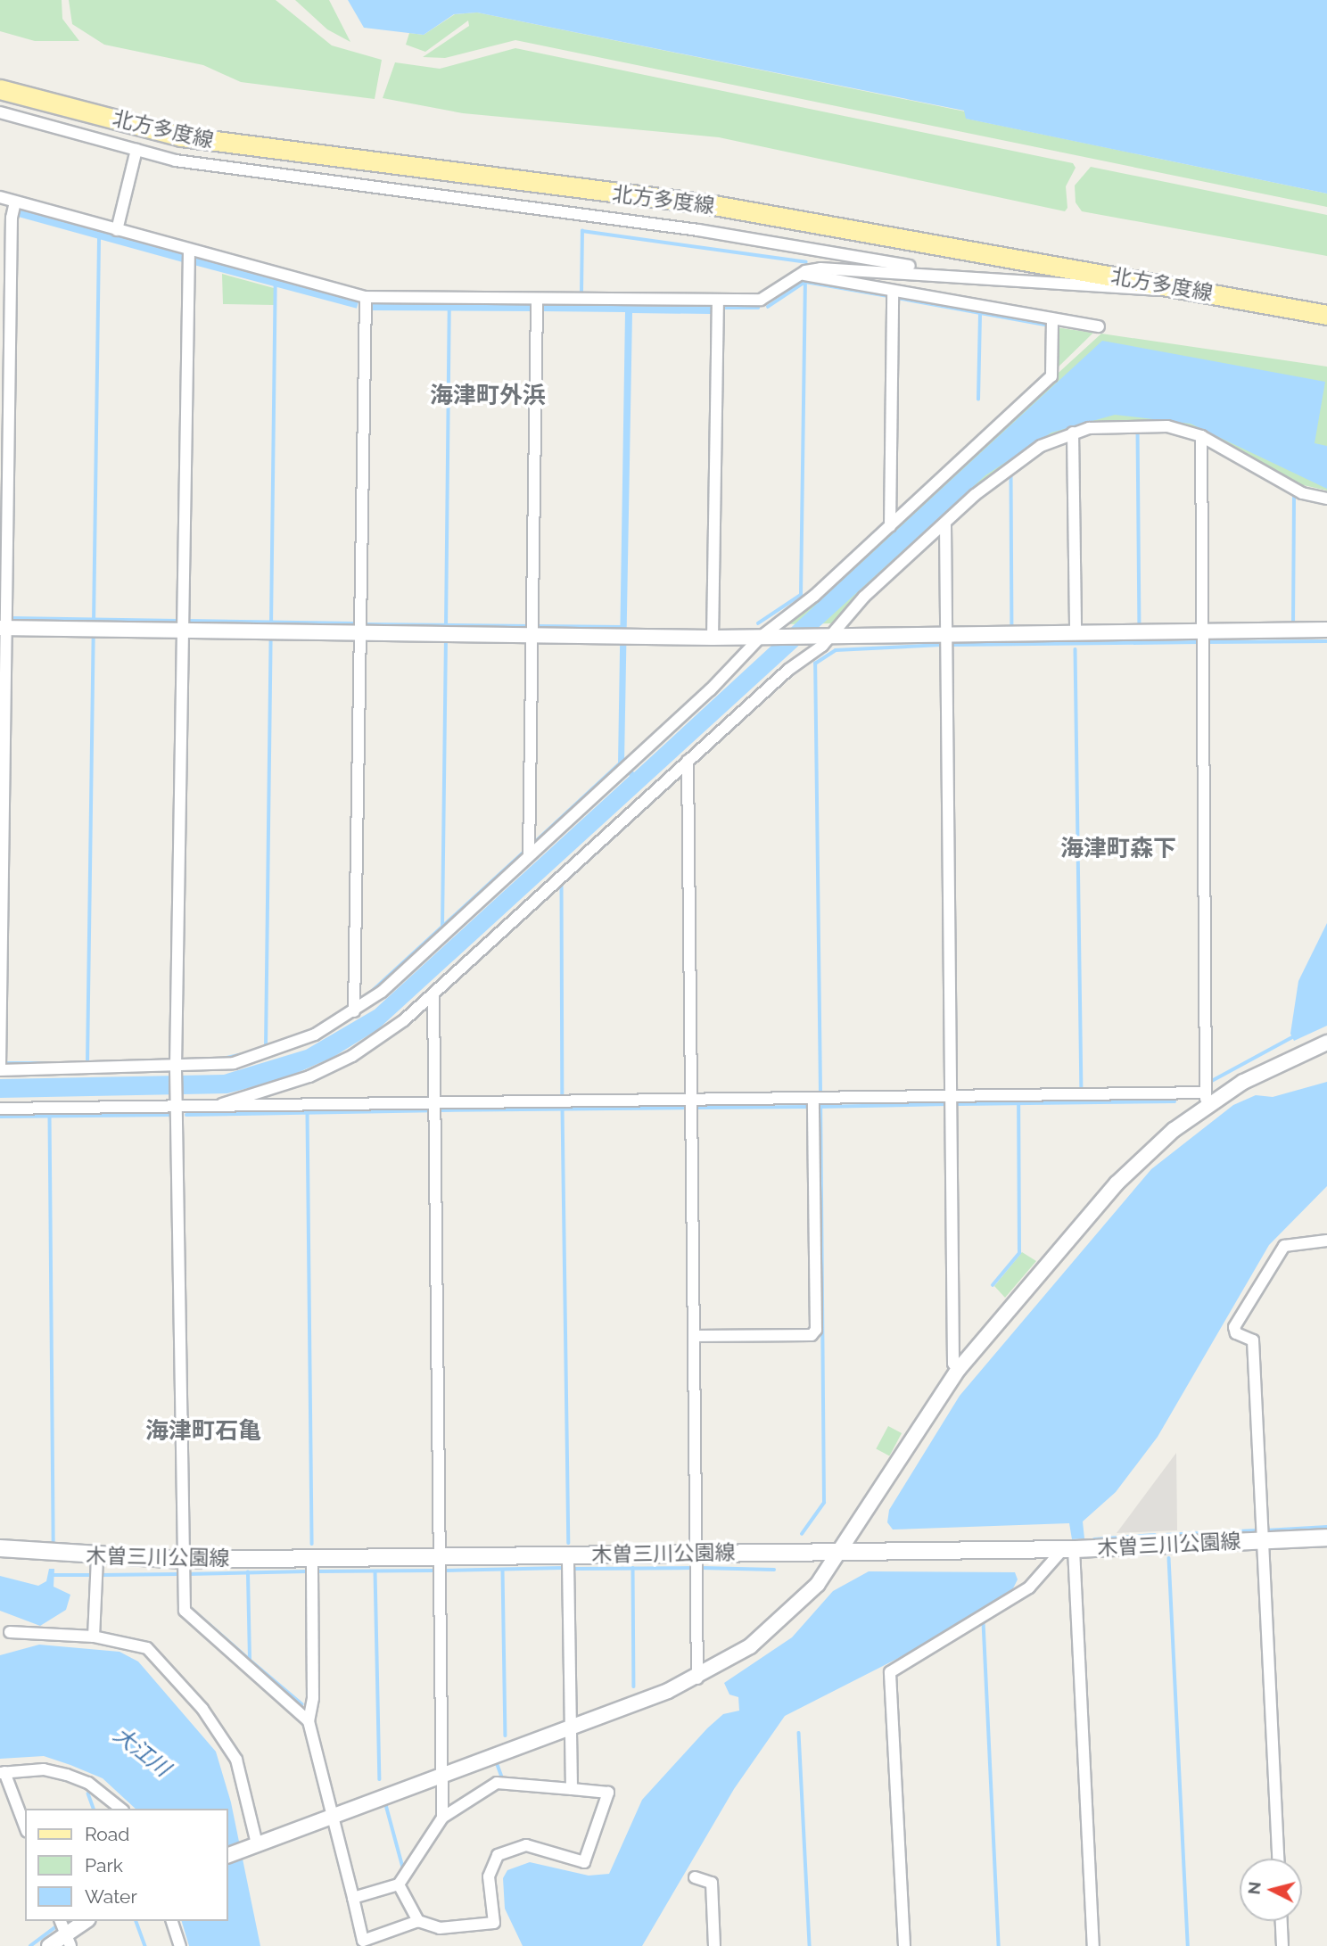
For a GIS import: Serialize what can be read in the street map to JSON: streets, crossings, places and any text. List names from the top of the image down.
{
  "streets": {
    "main road": ["北方多度線", "木曽三川公園線"]
  },
  "districts": ["海津町外浜", "海津町森下", "海津町石亀"],
  "water": ["大江川"],
  "legend": ["Road", "Park", "Water"],
  "north": "left"
}
